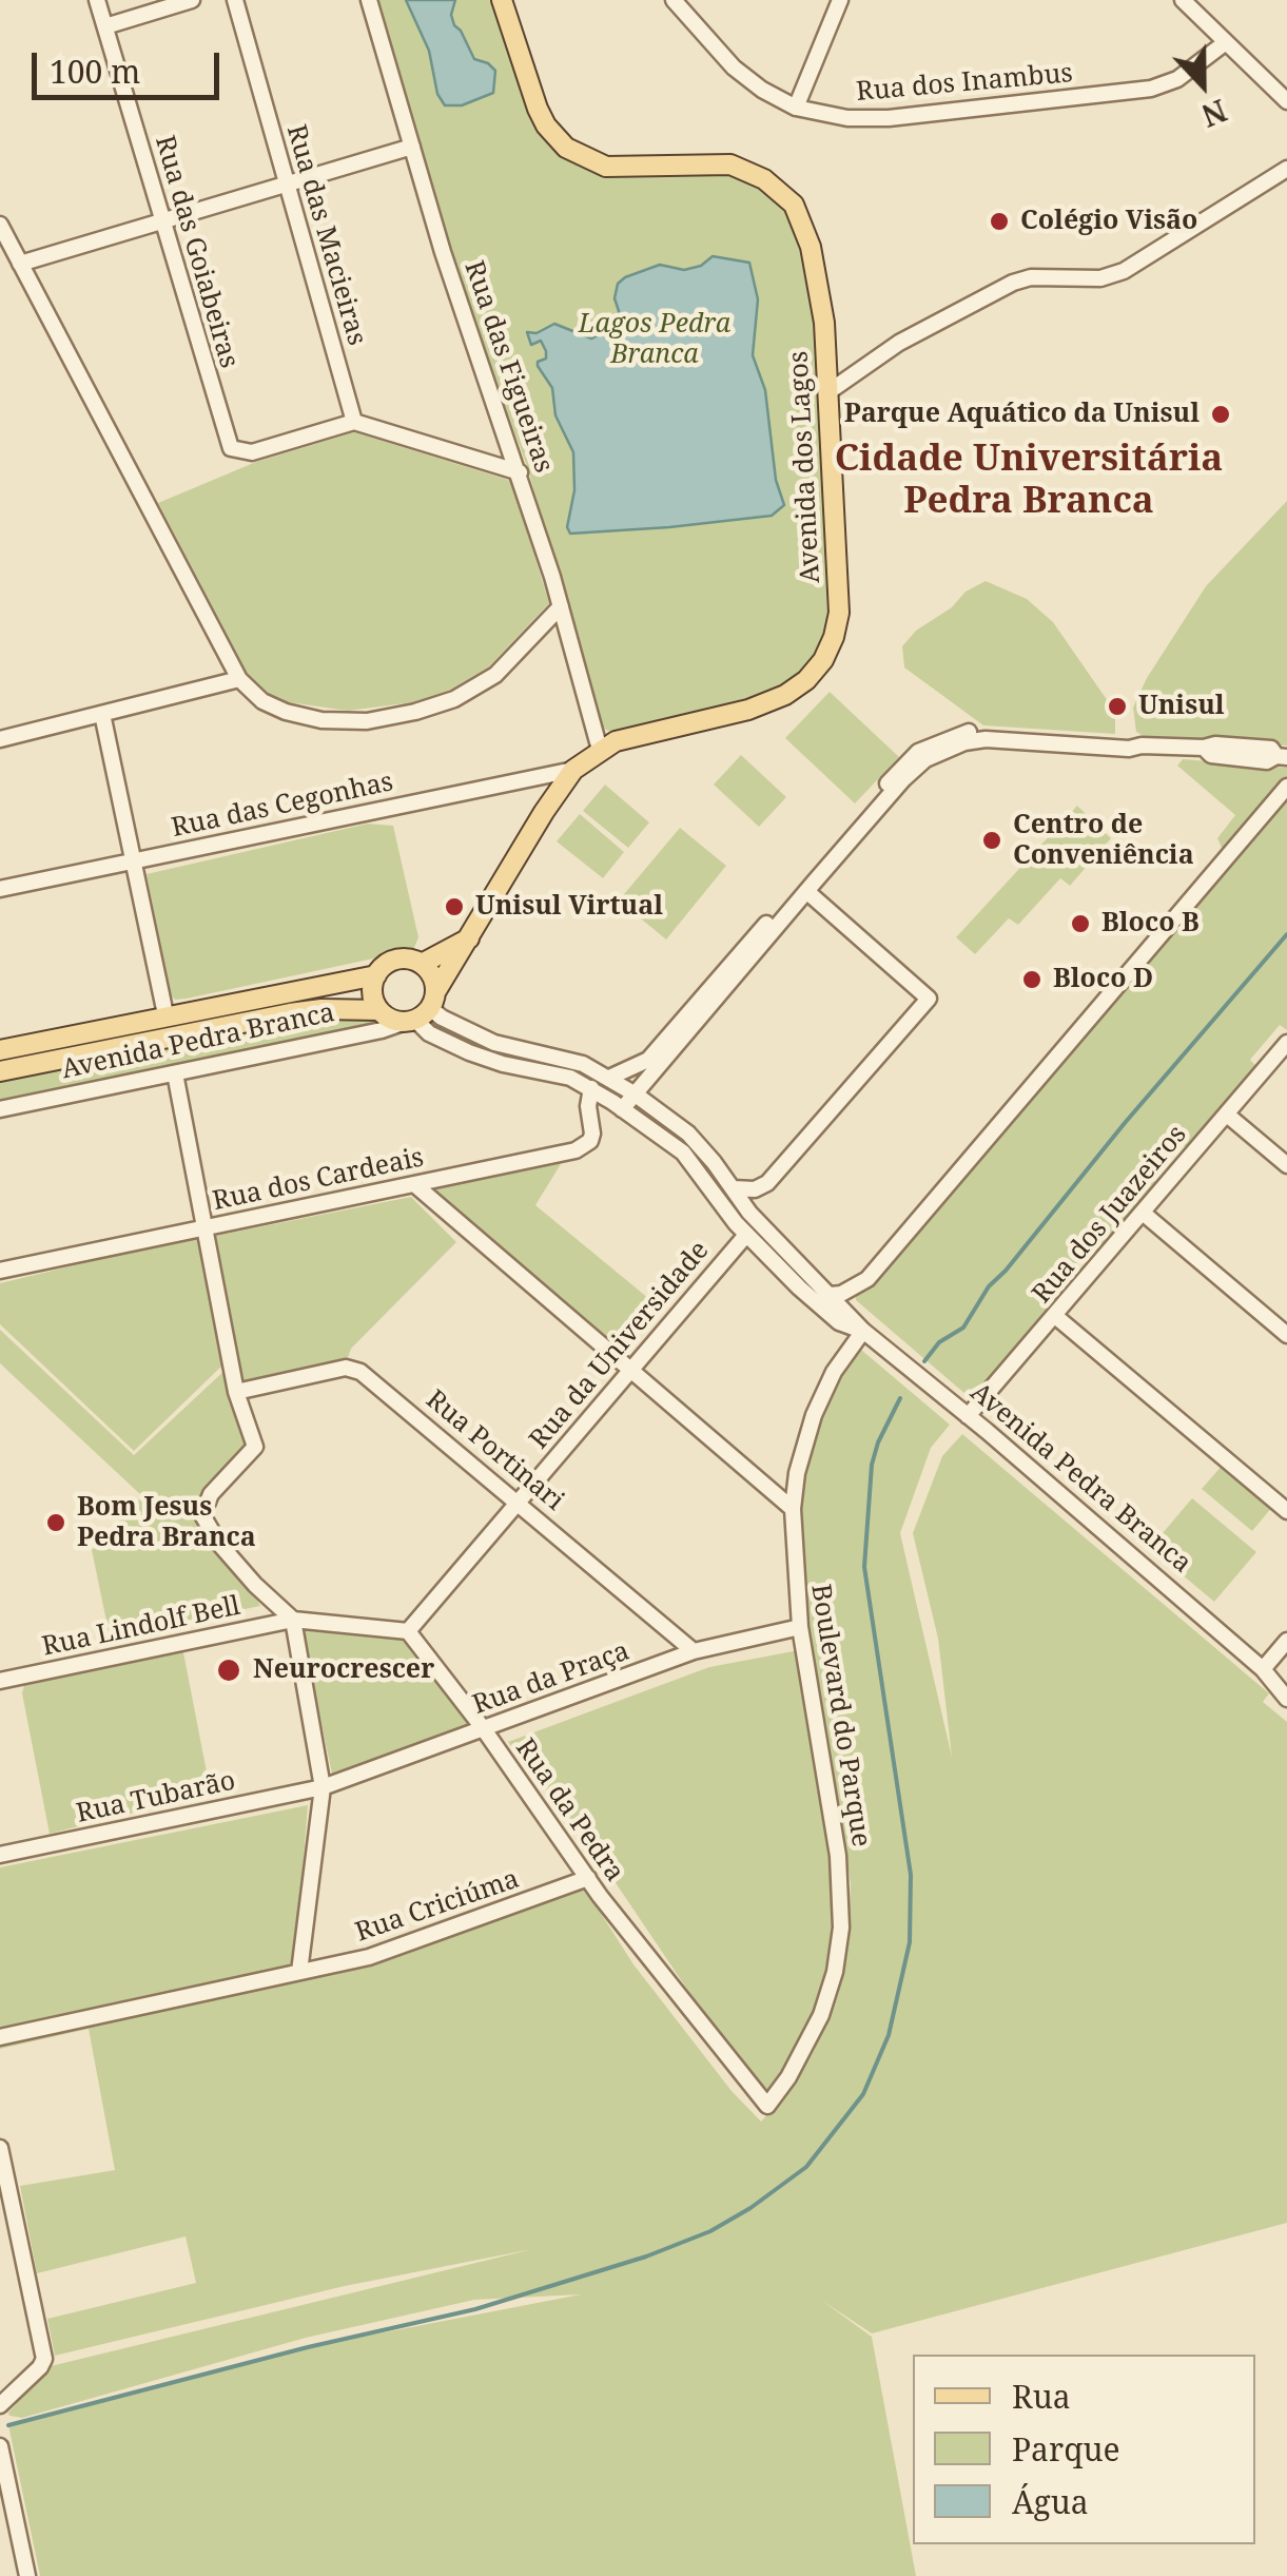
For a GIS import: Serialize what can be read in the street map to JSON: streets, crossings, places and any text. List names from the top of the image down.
{
  "streets": {
    "main road": ["Avenida dos Lagos", "Avenida Pedra Branca"],
    "street": [
      "Rua dos Inambus",
      "Rua das Macieiras",
      "Rua das Goiabeiras",
      "Rua das Figueiras",
      "Rua das Cegonhas",
      "Rua dos Cardeais",
      "Rua dos Juazeiros",
      "Rua da Universidade",
      "Rua Portinari",
      "Rua Lindolf Bell",
      "Rua da Praça",
      "Boulevard do Parque",
      "Rua Tubarão",
      "Rua da Pedra",
      "Rua Criciúma"
    ]
  },
  "crossings": [
    ["Rua das Macieiras", "Rua das Goiabeiras"],
    ["Rua das Figueiras", "Avenida dos Lagos"],
    ["Avenida dos Lagos", "Rua das Cegonhas"],
    ["Avenida dos Lagos", "Avenida Pedra Branca"],
    ["Avenida Pedra Branca", "Rua dos Cardeais"],
    ["Avenida Pedra Branca", "Rua dos Juazeiros"],
    ["Avenida Pedra Branca", "Rua da Universidade"],
    ["Avenida Pedra Branca", "Boulevard do Parque"],
    ["Rua da Universidade", "Rua Portinari"],
    ["Rua da Universidade", "Rua da Pedra"],
    ["Rua Portinari", "Rua da Praça"],
    ["Rua da Praça", "Boulevard do Parque"],
    ["Rua da Praça", "Rua Tubarão"],
    ["Rua da Praça", "Rua da Pedra"],
    ["Boulevard do Parque", "Rua da Pedra"],
    ["Rua da Pedra", "Rua Criciúma"]
  ],
  "districts": ["Cidade Universitária Pedra Branca"],
  "parks": ["Lagos Pedra Branca"],
  "places": [
    "Colégio Visão",
    "Parque Aquático da Unisul",
    "Unisul",
    "Centro de Conveniência",
    "Unisul Virtual",
    "Bloco B",
    "Bloco D",
    "Bom Jesus Pedra Branca",
    "Neurocrescer"
  ],
  "legend": ["Rua", "Parque", "Água"],
  "scale_bar": "100 m",
  "north": "bottom"
}
